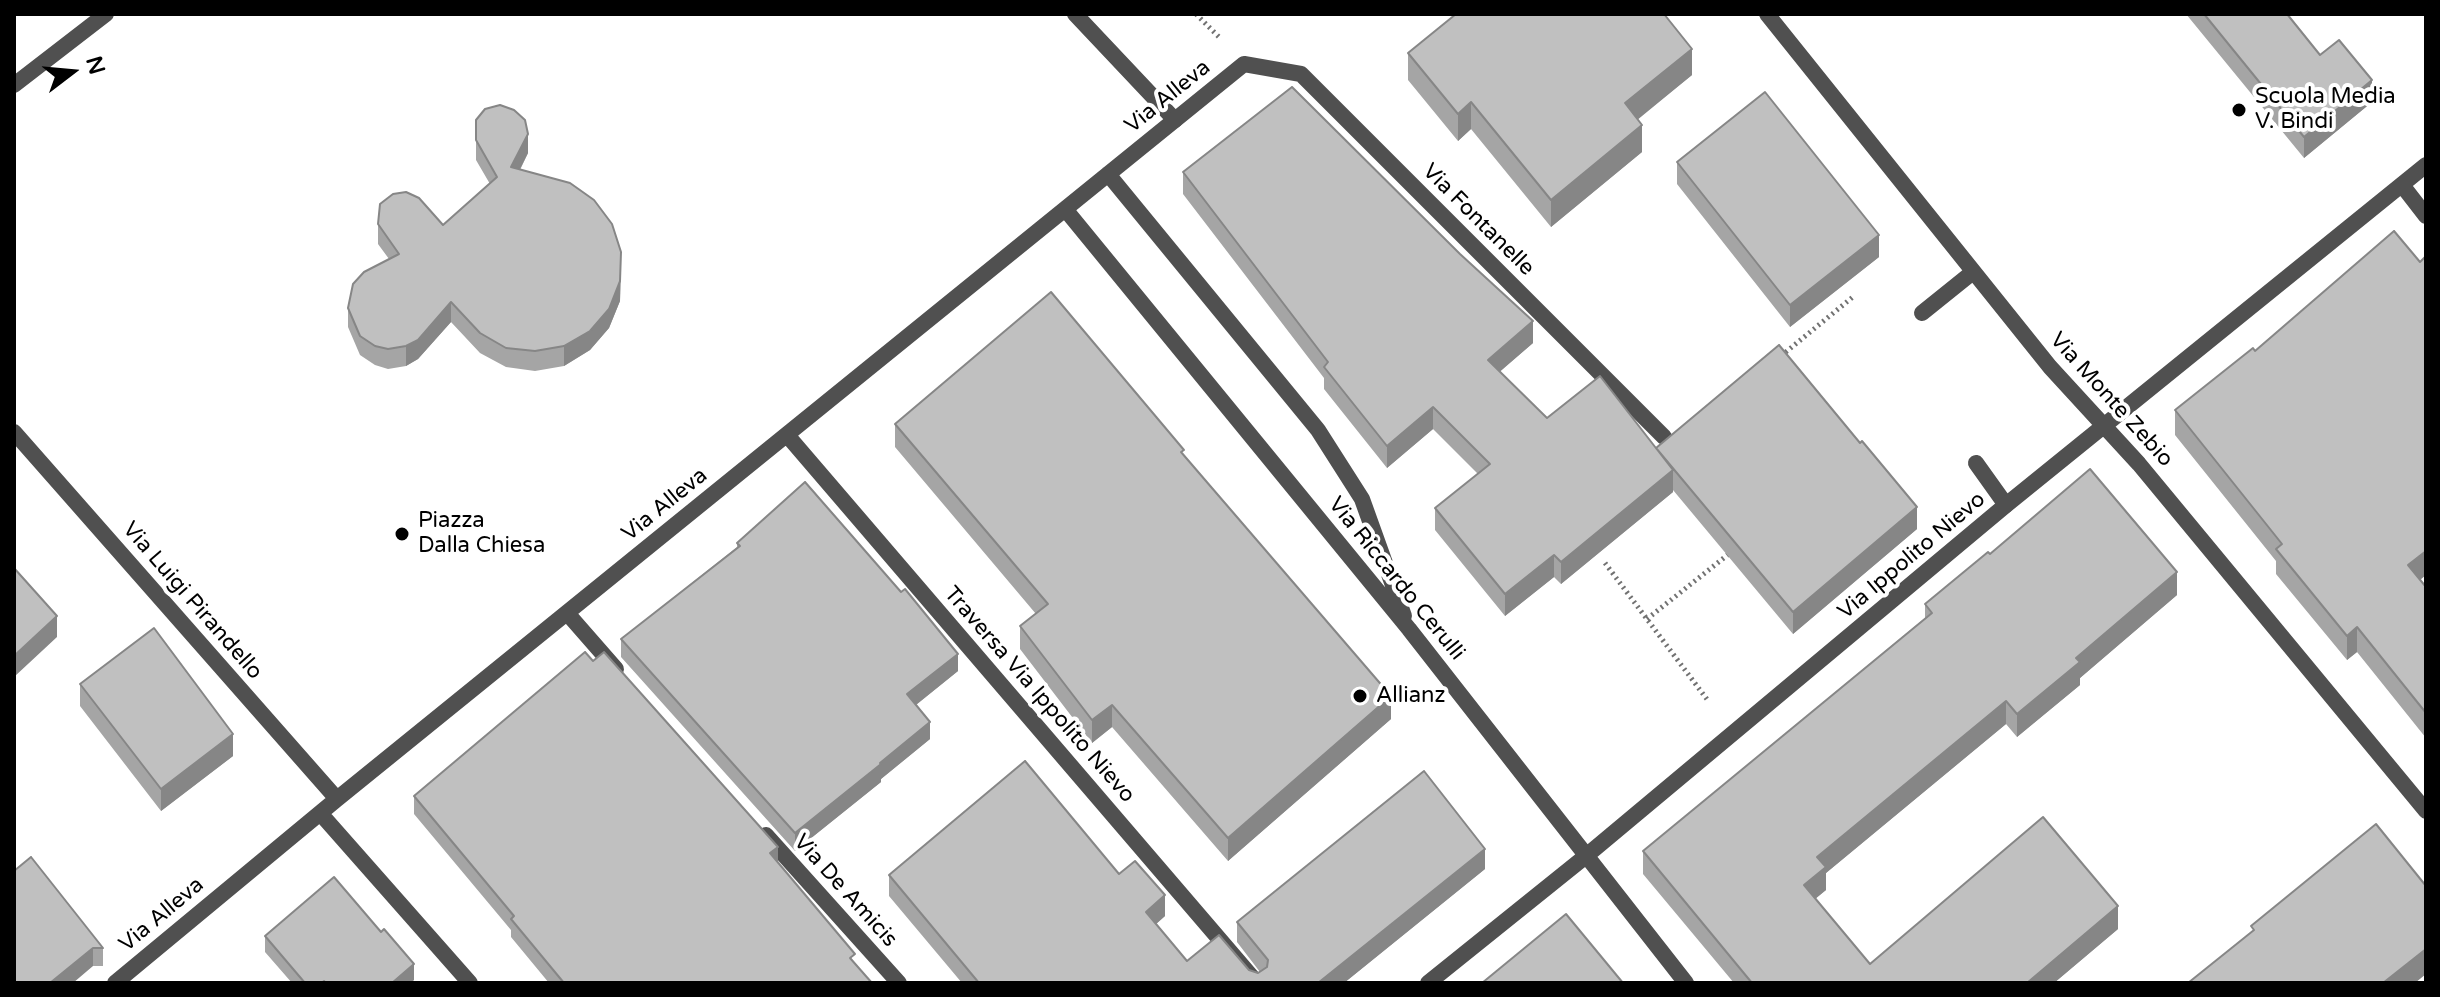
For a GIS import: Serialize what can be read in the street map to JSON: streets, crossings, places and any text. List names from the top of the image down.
{
  "streets": {
    "street": [
      "Via Alleva",
      "Via Fontanelle",
      "Via Monte Zebio",
      "Via Ippolito Nievo",
      "Via Riccardo Cerulli",
      "Via Luigi Pirandello",
      "Traversa Via Ippolito Nievo",
      "Via De Amicis"
    ]
  },
  "crossings": [
    ["Via Alleva", "Via Fontanelle"],
    ["Via Alleva", "Via Riccardo Cerulli"],
    ["Via Alleva", "Via Luigi Pirandello"],
    ["Via Alleva", "Traversa Via Ippolito Nievo"],
    ["Via Monte Zebio", "Via Ippolito Nievo"],
    ["Via Ippolito Nievo", "Via Riccardo Cerulli"]
  ],
  "places": ["Scuola Media V. Bindi", "Piazza Dalla Chiesa", "Allianz"],
  "north": "right"
}
